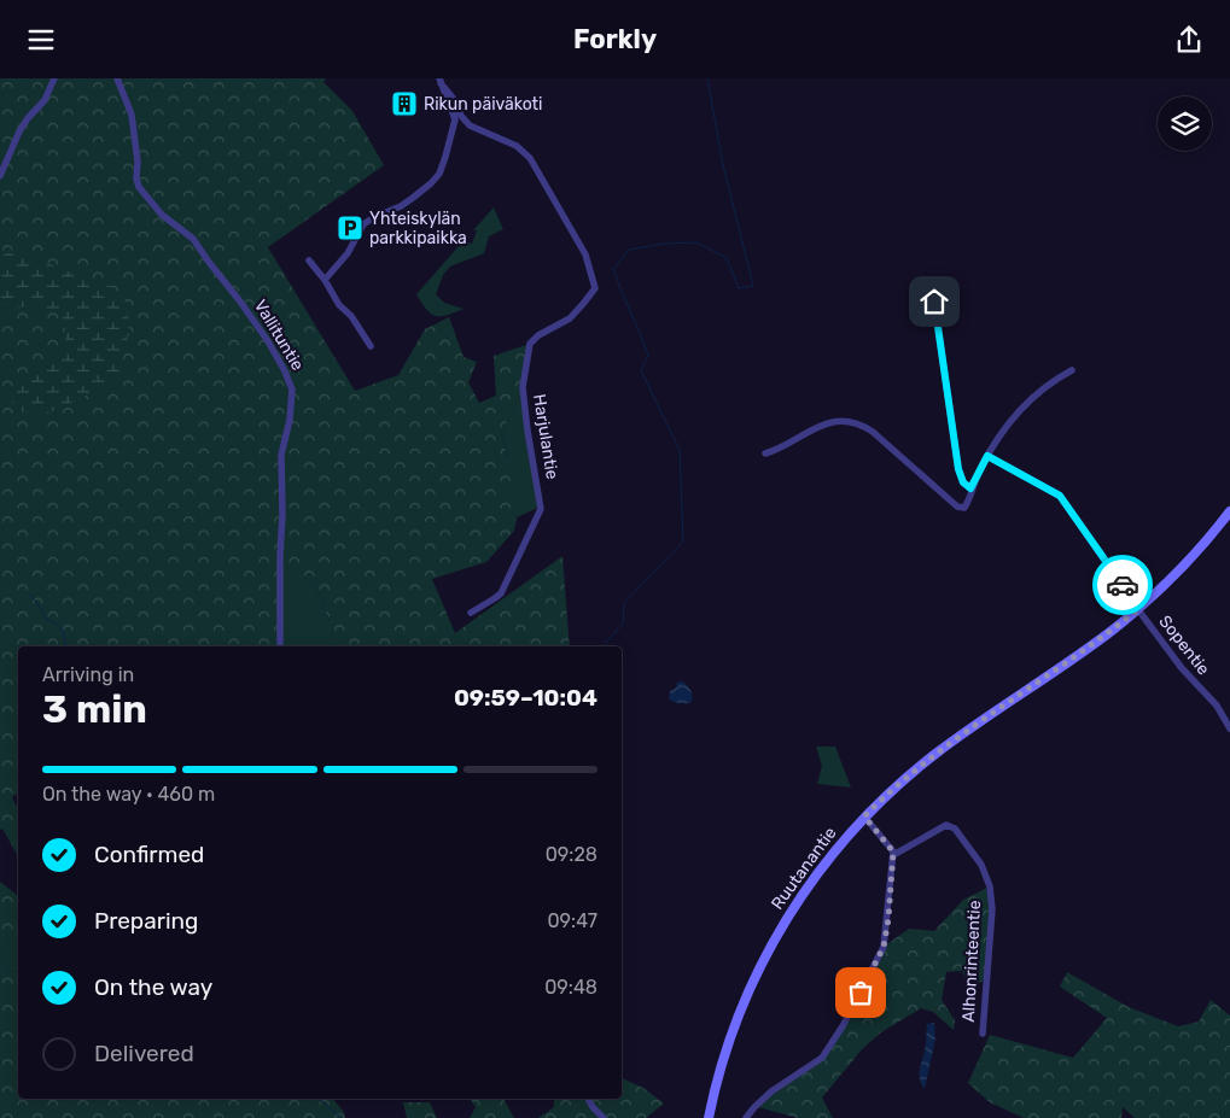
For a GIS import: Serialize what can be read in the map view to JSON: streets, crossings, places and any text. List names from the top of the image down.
{
  "streets": {
    "street": [
      "Vallituntie",
      "Harjulantie",
      "Sopentie",
      "Ruutanantie",
      "Alhonrinteentie"
    ]
  },
  "crossings": [
    ["Sopentie", "Ruutanantie"]
  ],
  "places": {
    "building": ["Rikun päiväkoti"],
    "parking": ["Yhteiskylän parkkipaikka"]
  },
  "page": {
    "header": "Forkly",
    "heading": ["3 min", "Arriving in", "09:59–10:04"],
    "bar": "On the way · 460 m",
    "list": [
      ["Confirmed", "09:28"],
      ["Preparing", "09:47"],
      ["On the way", "09:48"],
      "Delivered"
    ]
  }
}
